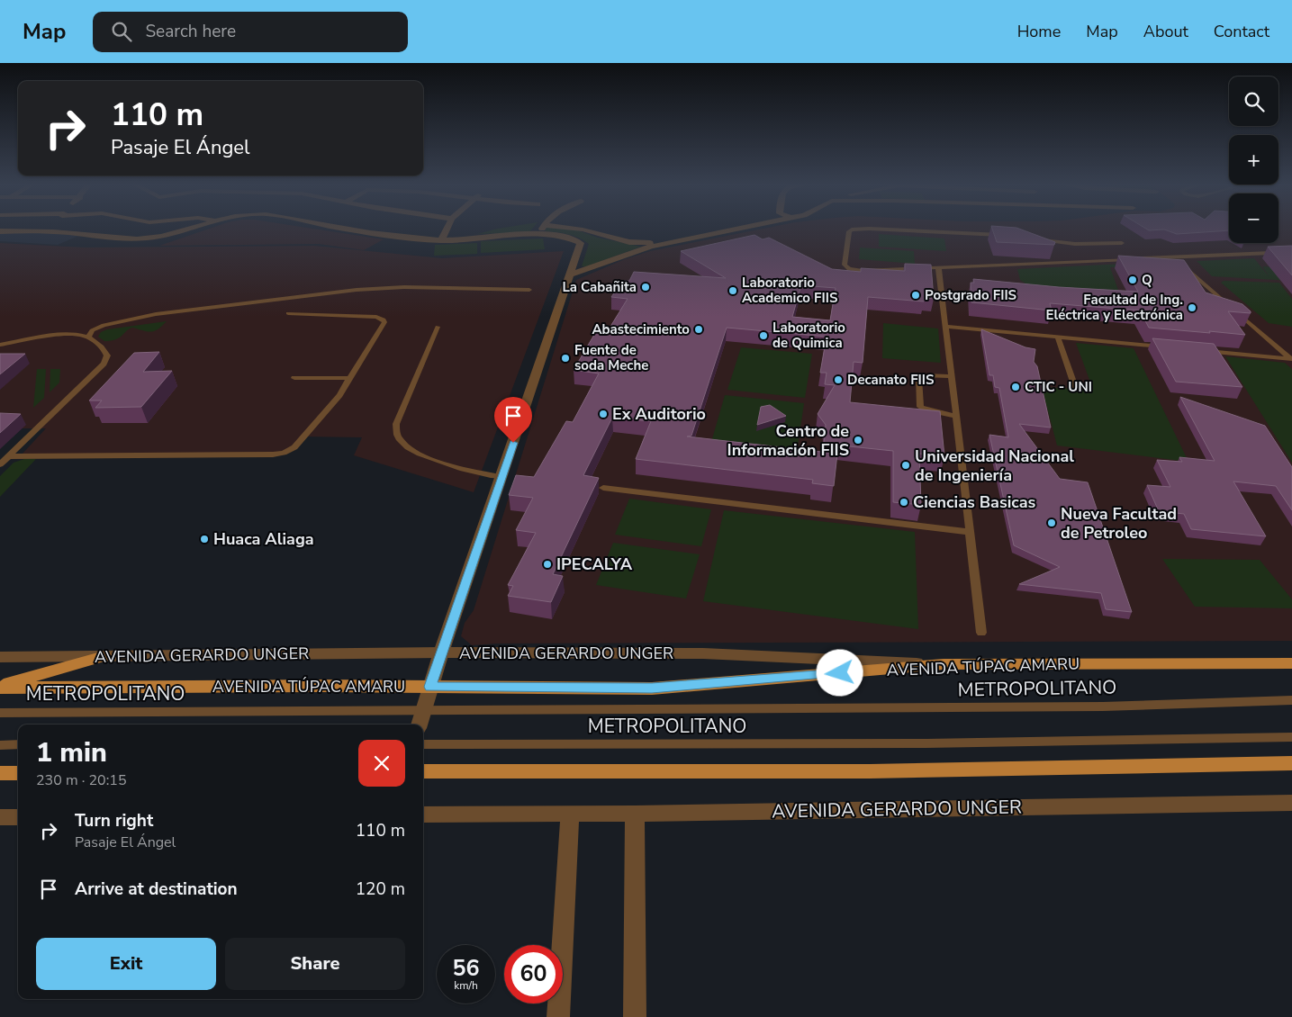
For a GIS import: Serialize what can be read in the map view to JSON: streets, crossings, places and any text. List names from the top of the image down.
{
  "streets": {
    "main road": ["AVENIDA TÚPAC AMARU"],
    "street": ["AVENIDA GERARDO UNGER"],
    "lane": ["METROPOLITANO"]
  },
  "crossings": [
    ["AVENIDA GERARDO UNGER", "AVENIDA TÚPAC AMARU"]
  ],
  "places": [
    "Q",
    "La Cabañita",
    "Laboratorio Academico FIIS",
    "Postgrado FIIS",
    "Facultad de Ing. Eléctrica y Electrónica",
    "Abastecimiento",
    "Laboratorio de Quimica",
    "Fuente de soda Meche",
    "Decanato FIIS",
    "CTIC - UNI",
    "Ex Auditorio",
    "Centro de Información FIIS",
    "Universidad Nacional de Ingeniería",
    "Ciencias Basicas",
    "Nueva Facultad de Petroleo",
    "Huaca Aliaga",
    "IPECALYA"
  ],
  "page": {
    "header": "Map",
    "search": "Search here",
    "nav": [
      "Home",
      "Map",
      "About",
      "Contact"
    ],
    "map_buttons": ["+", "−"],
    "turn": ["110 m", "Pasaje El Ángel"],
    "heading": ["1 min", "230 m · 20:15"],
    "list": [
      {
        "name": "Turn right",
        "note": "Pasaje El Ángel",
        "value": "110 m"
      },
      {
        "name": "Arrive at destination",
        "value": "120 m"
      }
    ],
    "buttons": ["Exit", "Share"],
    "speed": "56 km/h",
    "limit": "60"
  }
}
